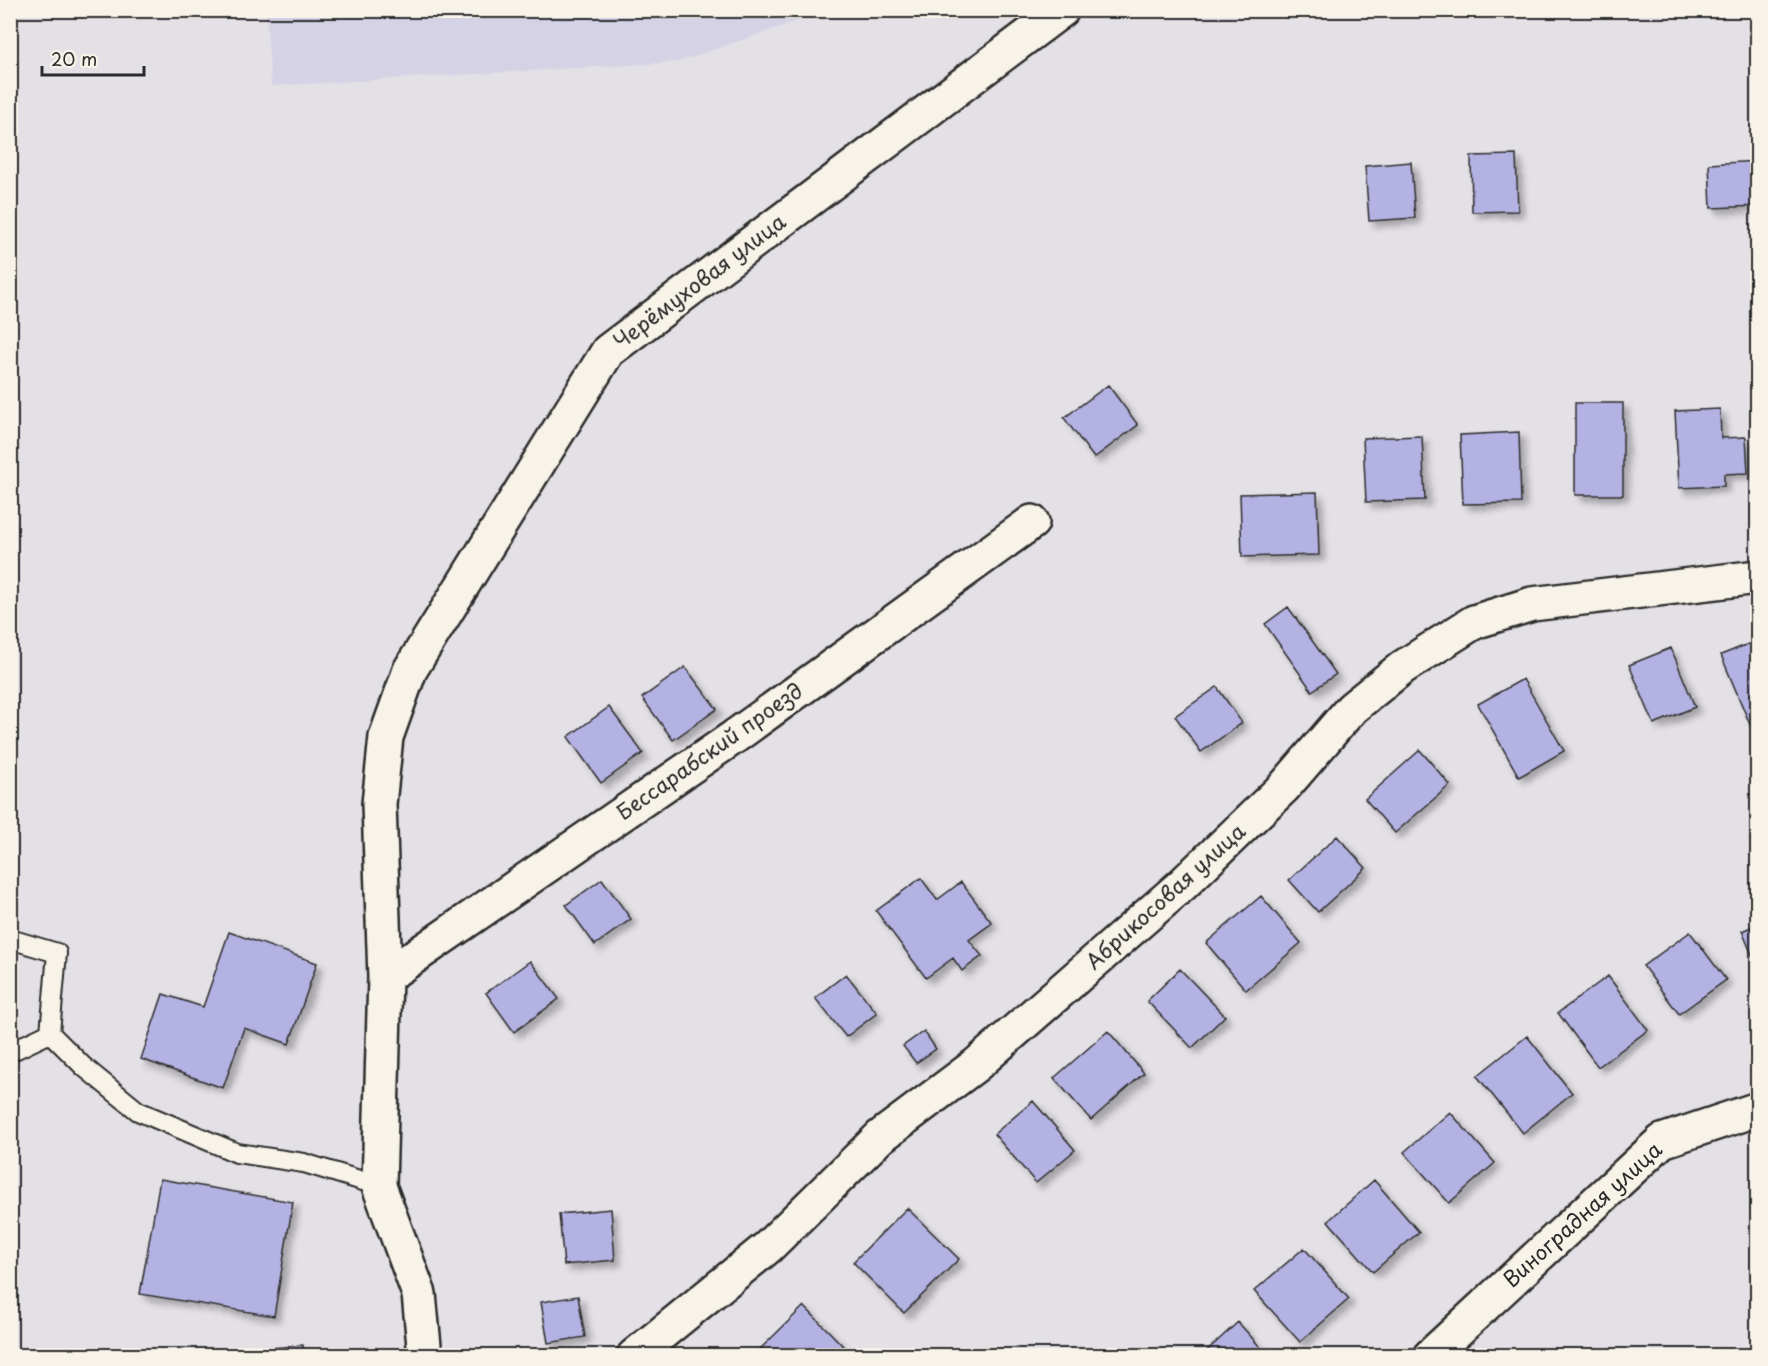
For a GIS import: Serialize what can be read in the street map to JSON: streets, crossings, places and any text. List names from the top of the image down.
{
  "streets": {
    "street": [
      "Черёмуховая улица",
      "Бессарабский проезд",
      "Абрикосовая улица",
      "Виноградная улица"
    ]
  },
  "crossings": [
    ["Черёмуховая улица", "Бессарабский проезд"]
  ],
  "scale_bar": "20 m"
}
